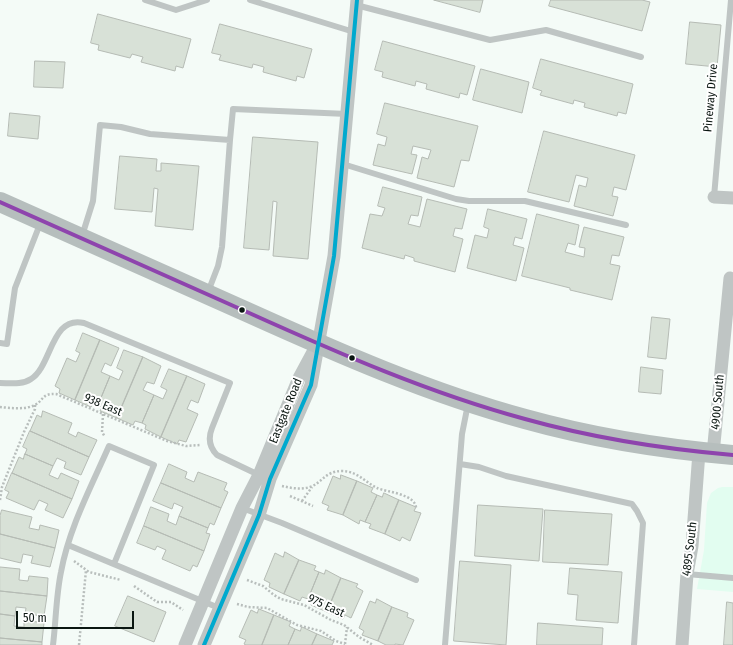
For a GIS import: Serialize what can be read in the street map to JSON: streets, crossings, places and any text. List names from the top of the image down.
{
  "streets": {
    "street": ["4900 South", "Eastgate Road", "4895 South"],
    "lane": ["Pineway Drive"],
    "path": ["938 East", "975 East"]
  },
  "crossings": [
    ["4900 South", "4895 South"]
  ],
  "scale_bar": "50 m"
}
